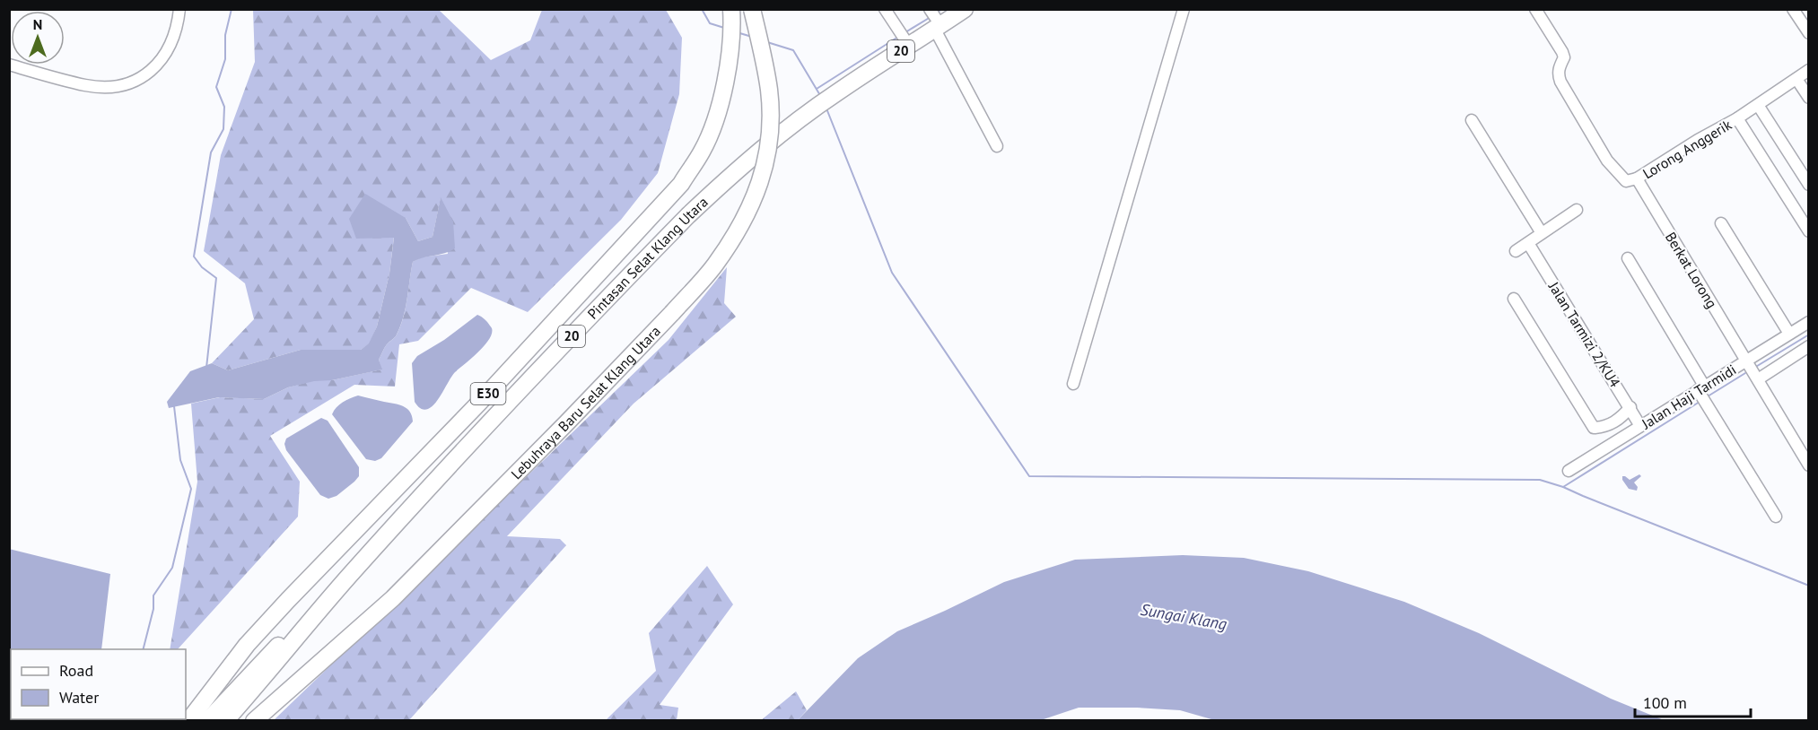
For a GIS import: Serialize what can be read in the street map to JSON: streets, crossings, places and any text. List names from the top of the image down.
{
  "streets": {
    "highway": [
      "20",
      "Pintasan Selat Klang Utara",
      "E30",
      "Lebuhraya Baru Selat Klang Utara"
    ],
    "street": [
      "Lorong Anggerik",
      "Berkat Lorong",
      "Jalan Tarmizi 2/KU4",
      "Jalan Haji Tarmidi"
    ]
  },
  "crossings": [
    ["Lorong Anggerik", "Berkat Lorong"],
    ["Berkat Lorong", "Jalan Haji Tarmidi"],
    ["Jalan Tarmizi 2/KU4", "Jalan Haji Tarmidi"]
  ],
  "water": ["Sungai Klang"],
  "legend": ["Road", "Water"],
  "scale_bar": "100 m",
  "north": "top"
}
